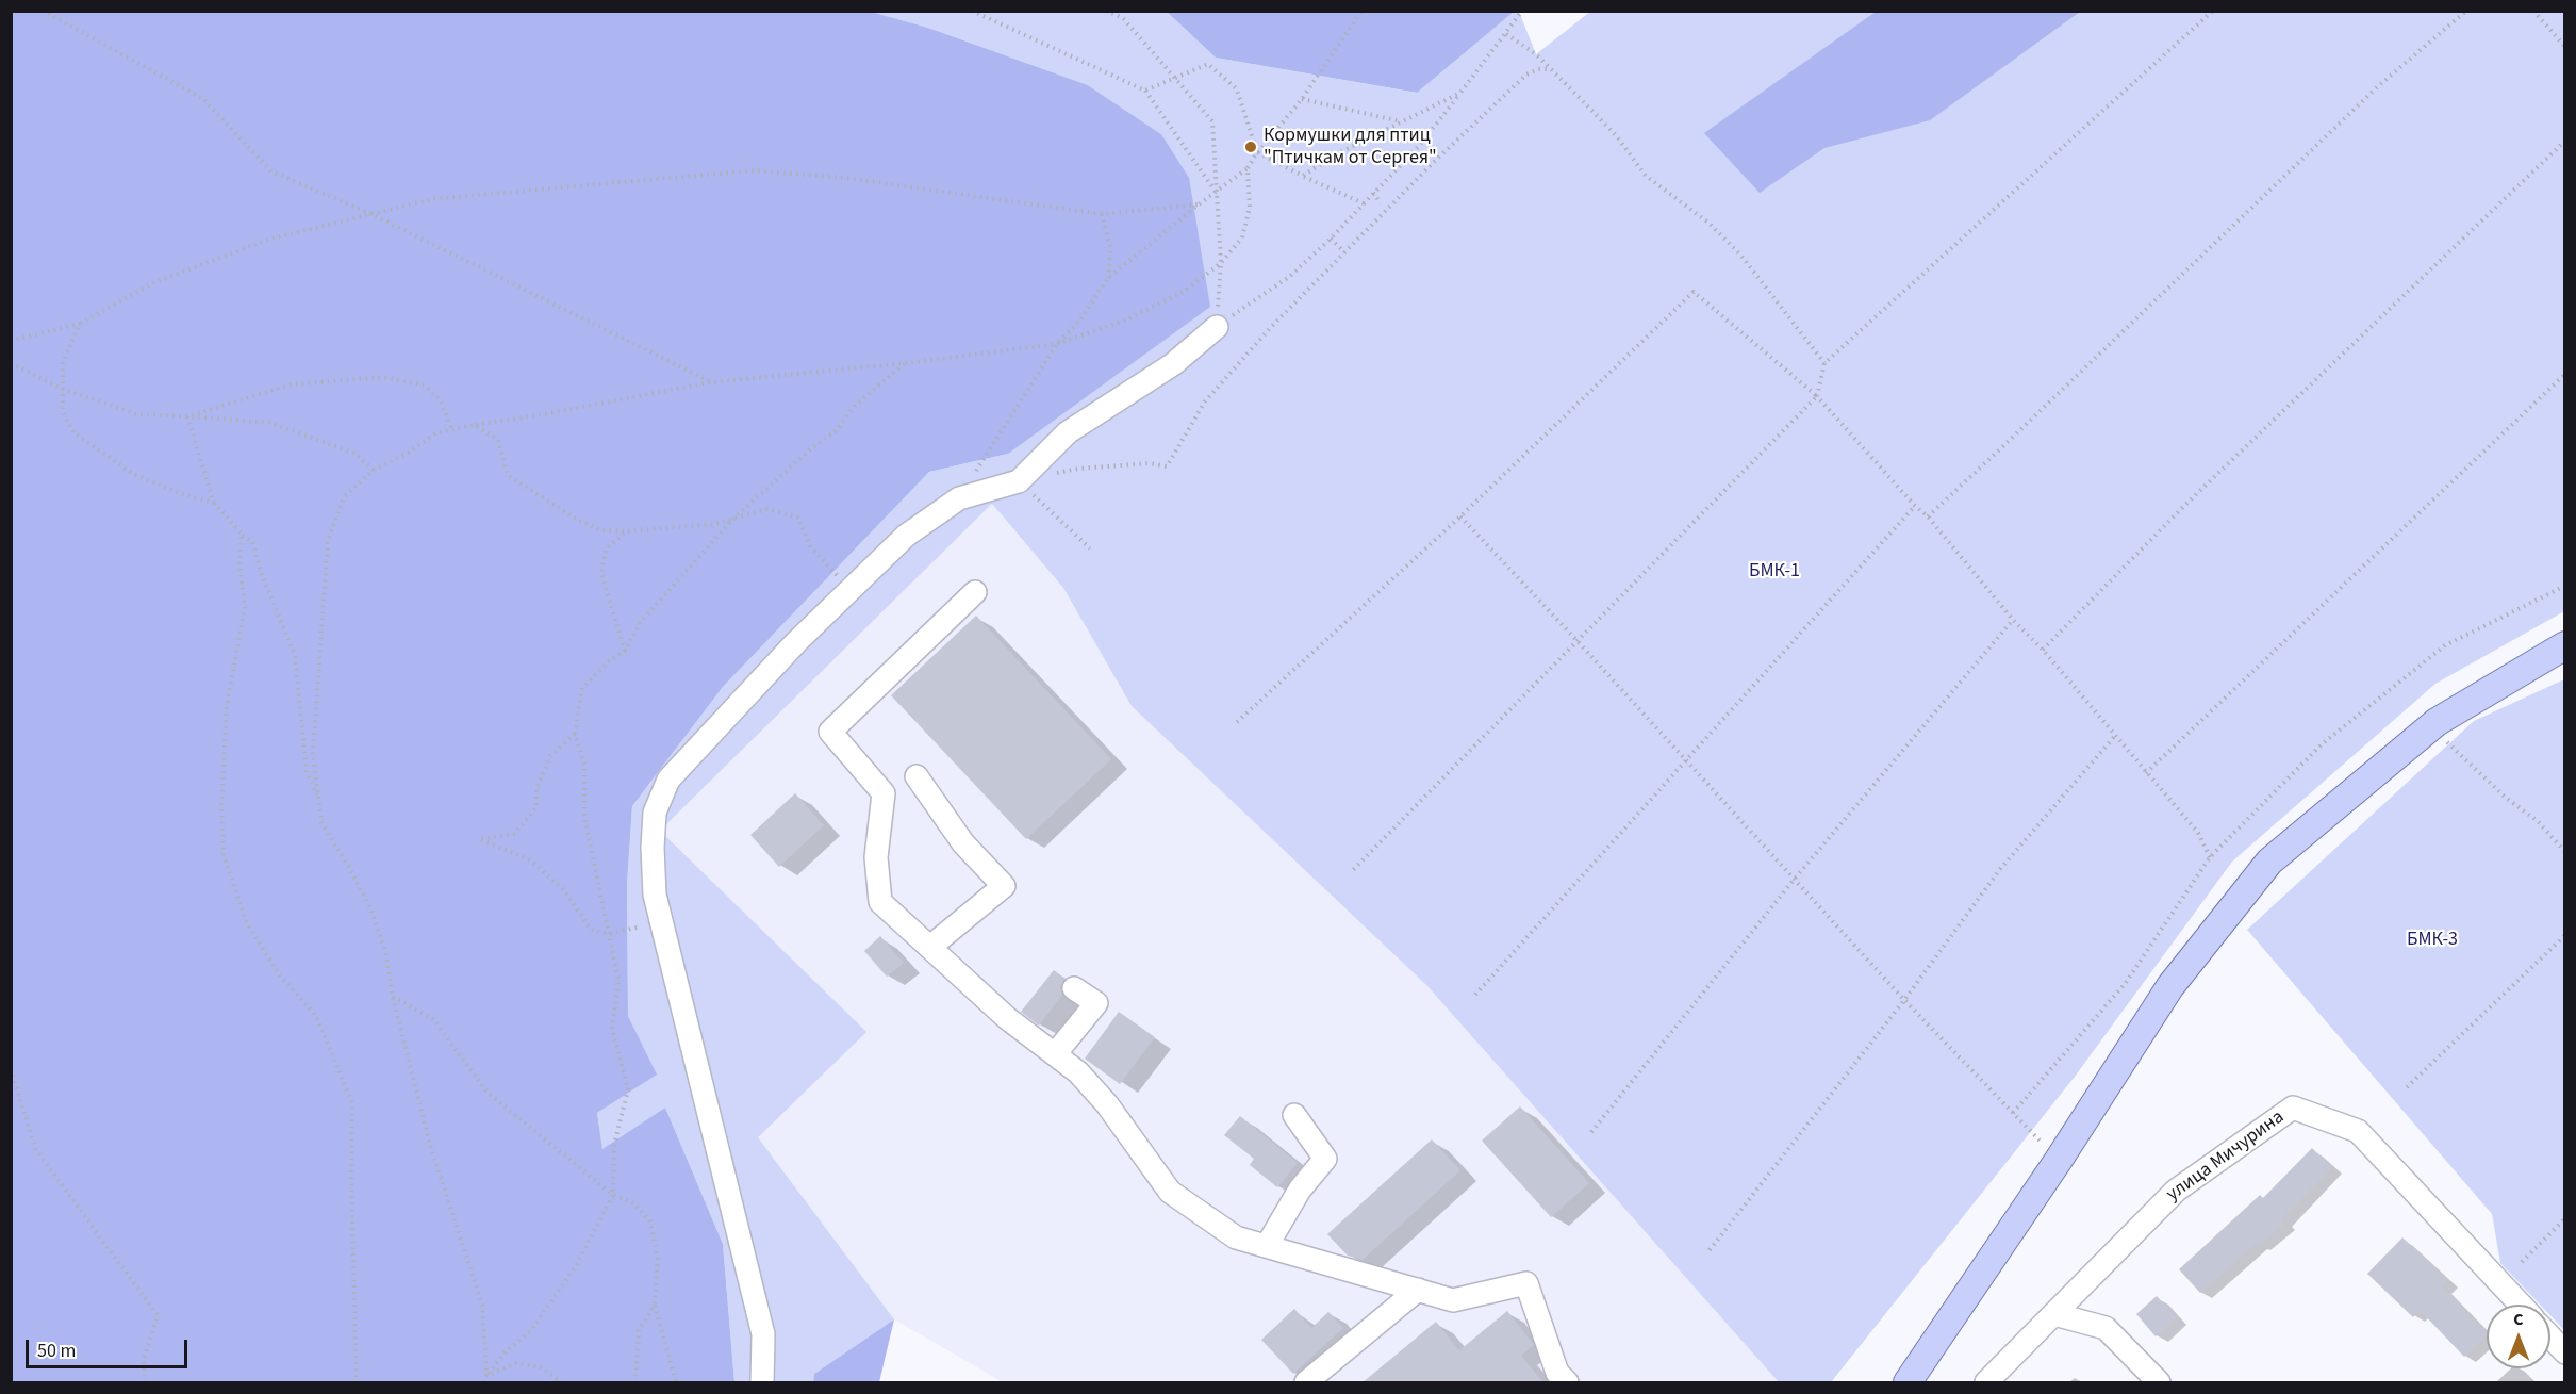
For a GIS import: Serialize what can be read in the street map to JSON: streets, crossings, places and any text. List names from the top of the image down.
{
  "streets": {
    "street": ["улица Мичурина"]
  },
  "parks": ["БМК-1", "БМК-3"],
  "places": ["Кормушки для птиц \"Птичкам от Сергея\""],
  "scale_bar": "50 m",
  "north": "top"
}
